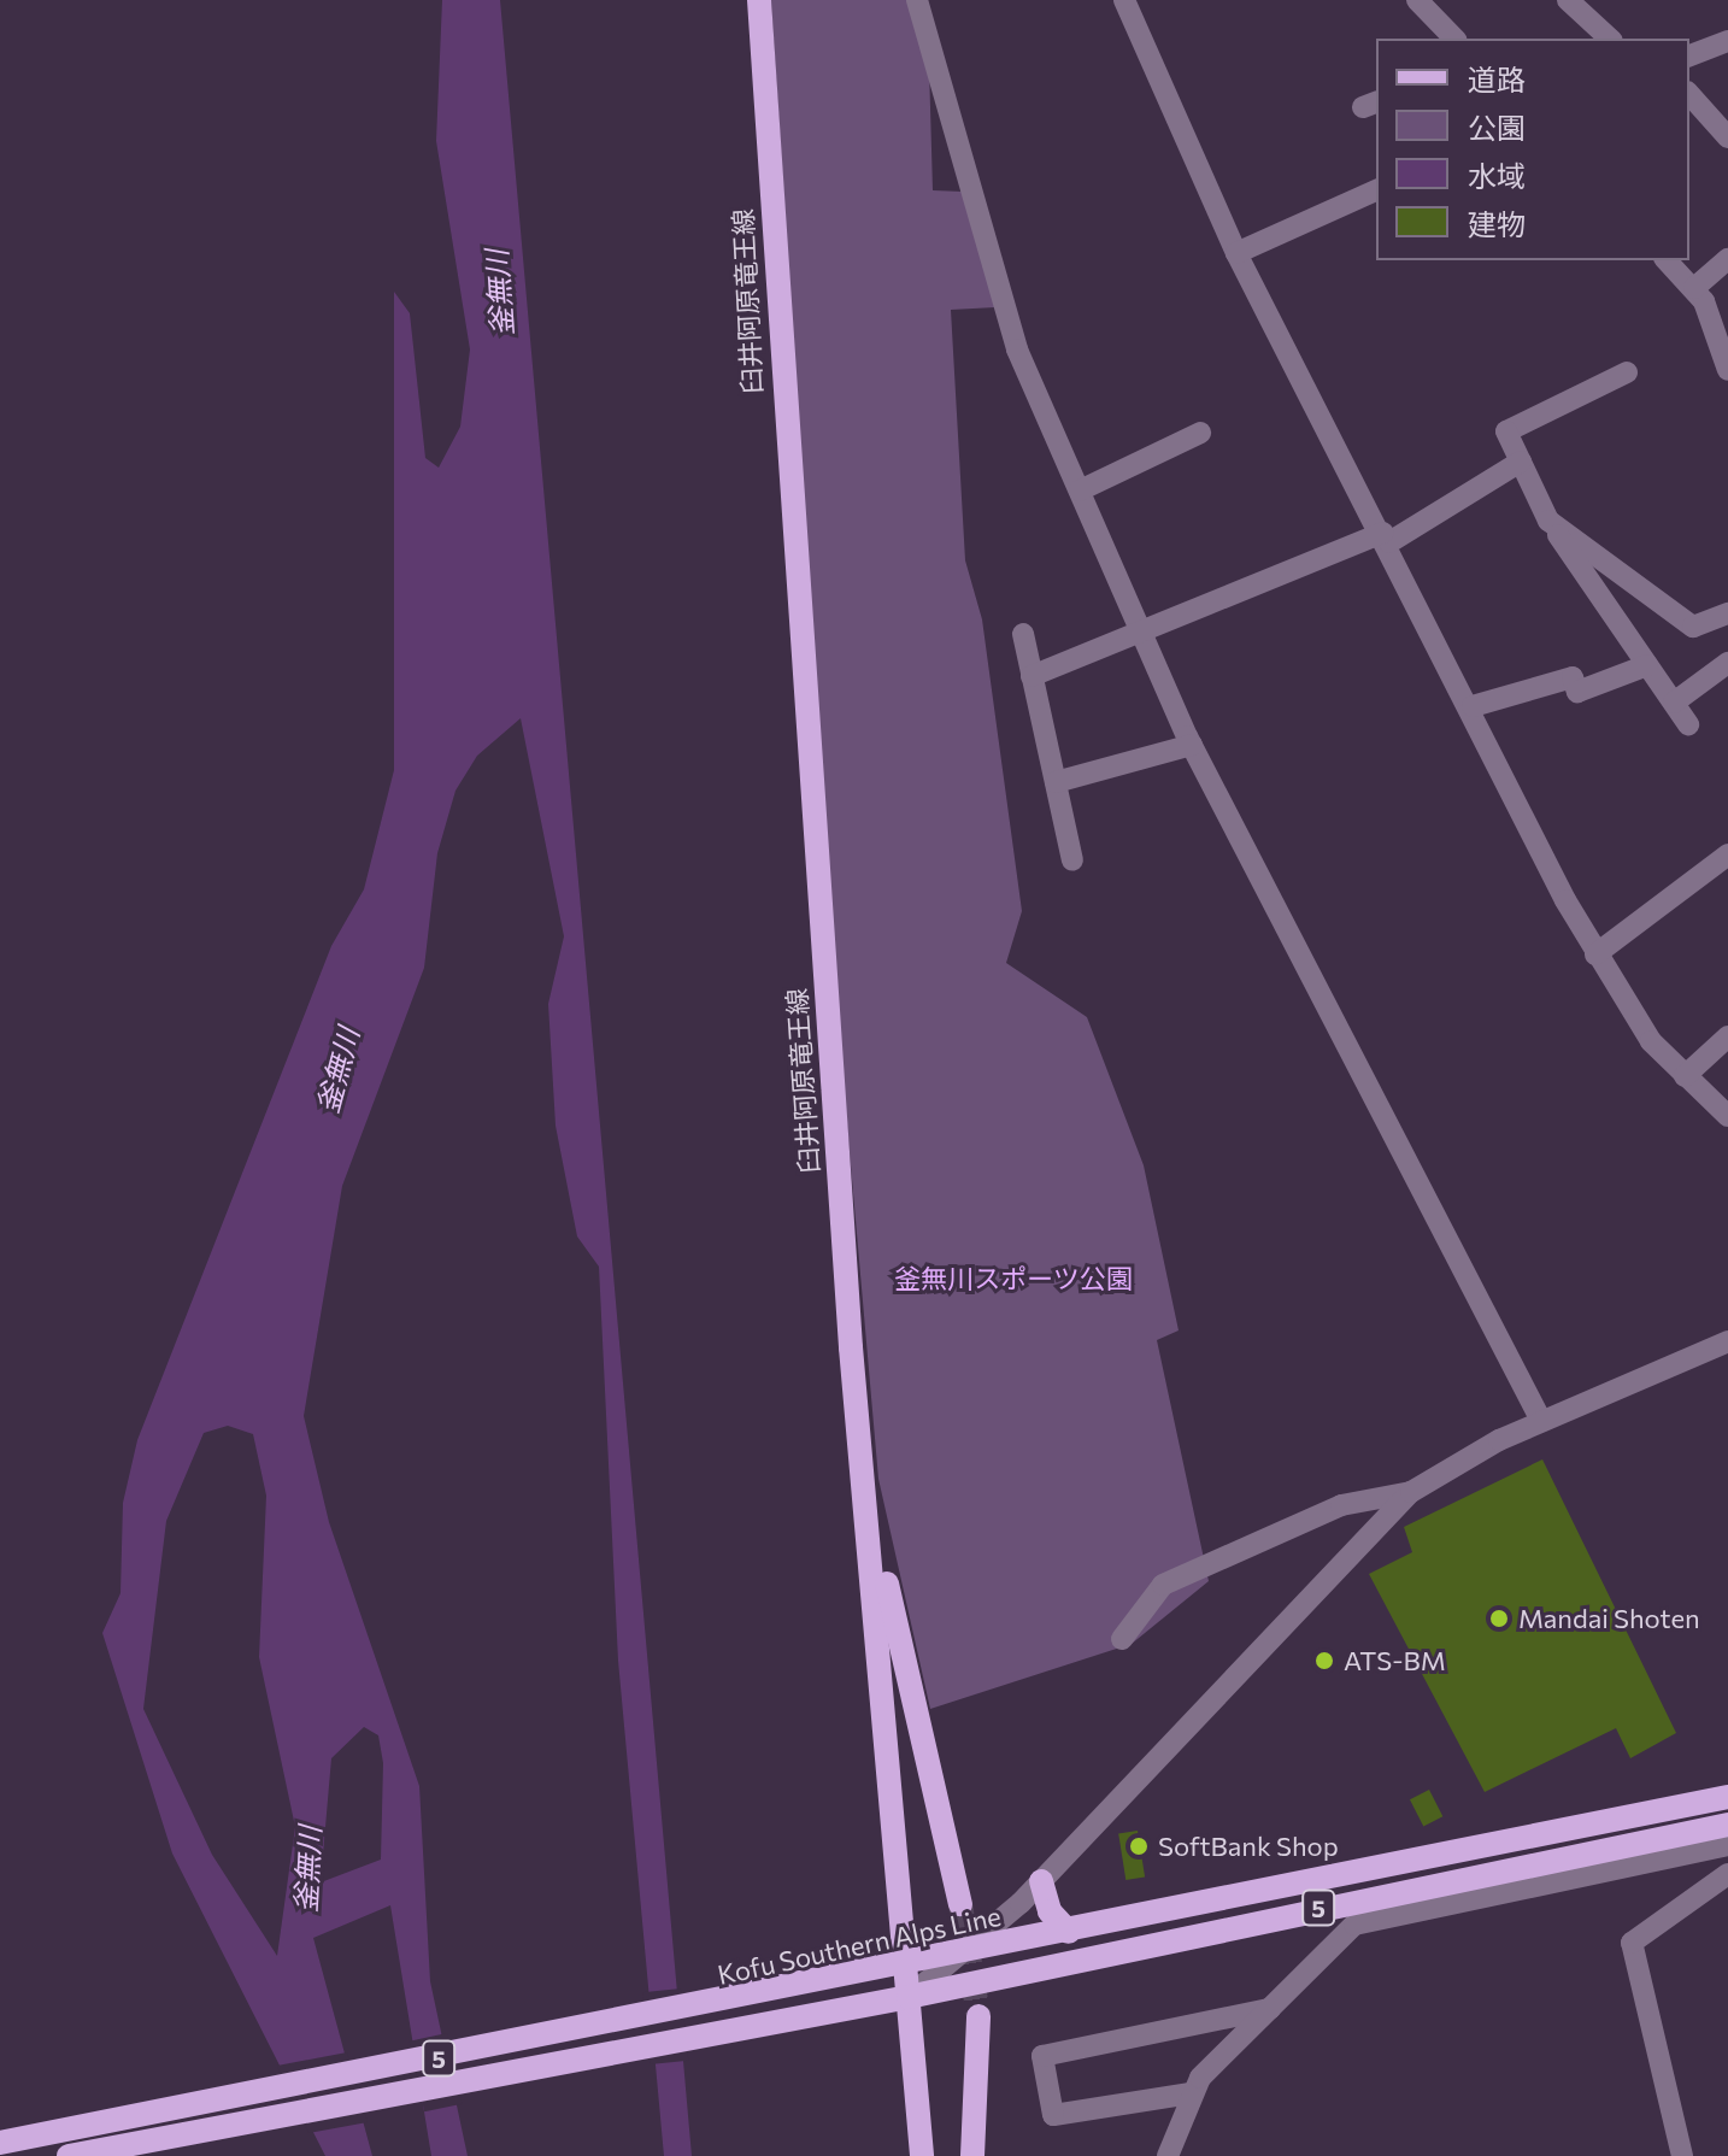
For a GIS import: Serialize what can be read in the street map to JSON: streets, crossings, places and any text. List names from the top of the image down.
{
  "streets": {
    "main road": ["臼井阿原竜王線", "5", "Kofu Southern Alps Line"]
  },
  "crossings": [
    ["臼井阿原竜王線", "5"],
    ["臼井阿原竜王線", "Kofu Southern Alps Line"]
  ],
  "water": ["釜無川"],
  "parks": ["釜無川スポーツ公園"],
  "places": ["Mandai Shoten", "ATS-BM", "SoftBank Shop"],
  "legend": [
    "道路",
    "公園",
    "水域",
    "建物"
  ]
}
